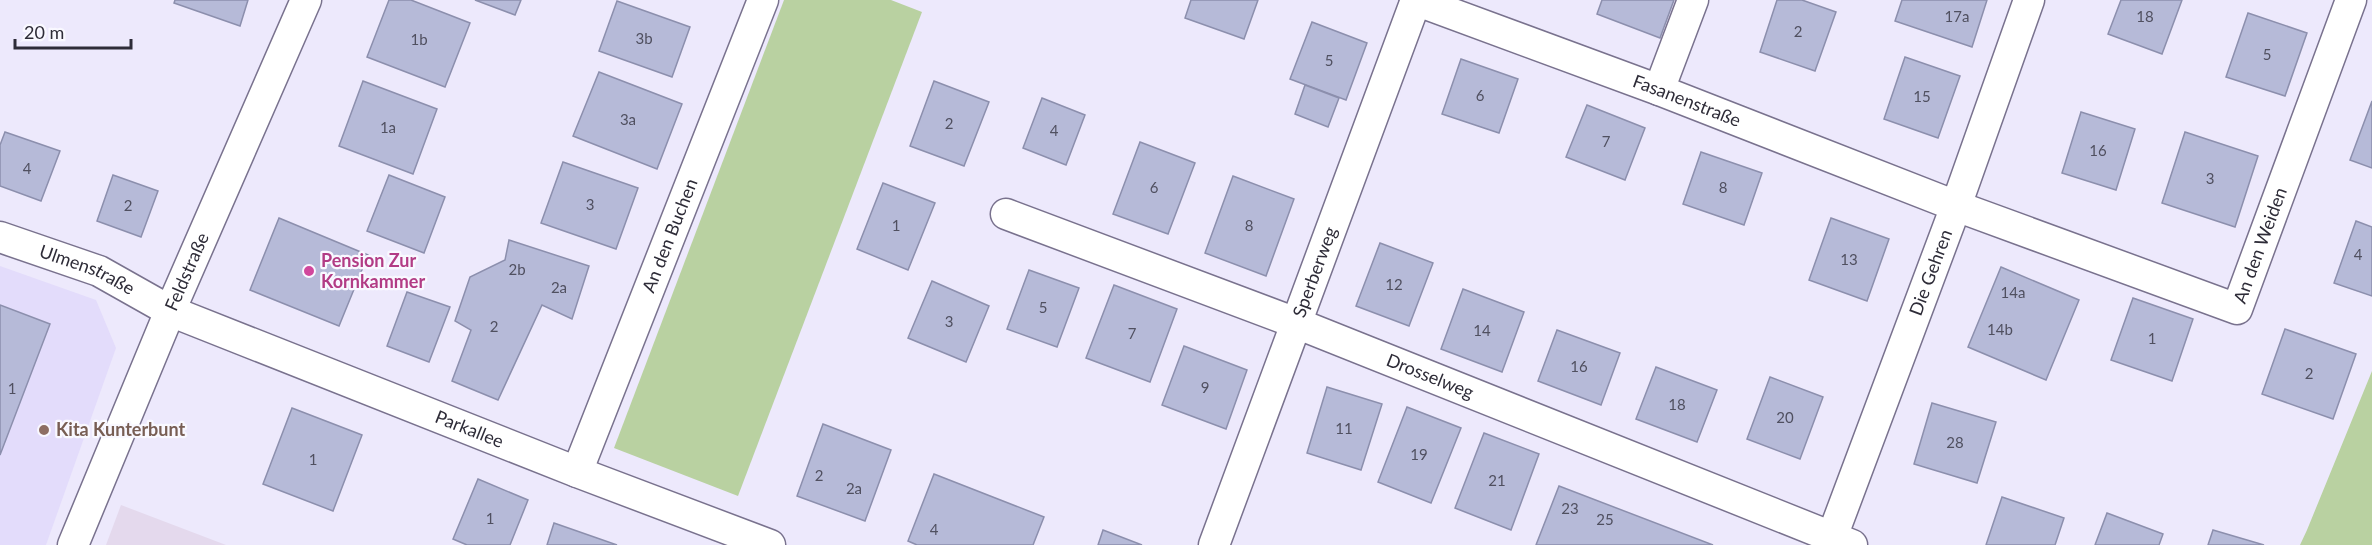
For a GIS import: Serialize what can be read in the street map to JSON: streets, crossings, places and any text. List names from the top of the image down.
{
  "streets": {
    "street": [
      "Fasanenstraße",
      "An den Buchen",
      "An den Weiden",
      "Ulmenstraße",
      "Feldstraße",
      "Sperberweg",
      "Die Gehren",
      "Drosselweg",
      "Parkallee"
    ]
  },
  "crossings": [
    ["Fasanenstraße", "An den Weiden"],
    ["Fasanenstraße", "Sperberweg"],
    ["Fasanenstraße", "Die Gehren"],
    ["An den Buchen", "Parkallee"],
    ["An den Weiden", "Die Gehren"],
    ["Ulmenstraße", "Feldstraße"],
    ["Ulmenstraße", "Parkallee"],
    ["Feldstraße", "Parkallee"],
    ["Sperberweg", "Drosselweg"],
    ["Die Gehren", "Drosselweg"]
  ],
  "places": ["Pension Zur Kornkammer", "Kita Kunterbunt"],
  "house_numbers": [
    "17a",
    "18",
    "2",
    "3b",
    "1b",
    "5",
    "5",
    "6",
    "15",
    "3a",
    "2",
    "1a",
    "4",
    "7",
    "16",
    "4",
    "3",
    "6",
    "8",
    "3",
    "2",
    "1",
    "8",
    "4",
    "13",
    "2b",
    "12",
    "2a",
    "14a",
    "5",
    "3",
    "2",
    "14b",
    "14",
    "7",
    "1",
    "16",
    "2",
    "9",
    "1",
    "18",
    "20",
    "11",
    "28",
    "19",
    "1",
    "2",
    "21",
    "2a",
    "23",
    "1",
    "25",
    "4"
  ],
  "scale_bar": "20 m"
}
